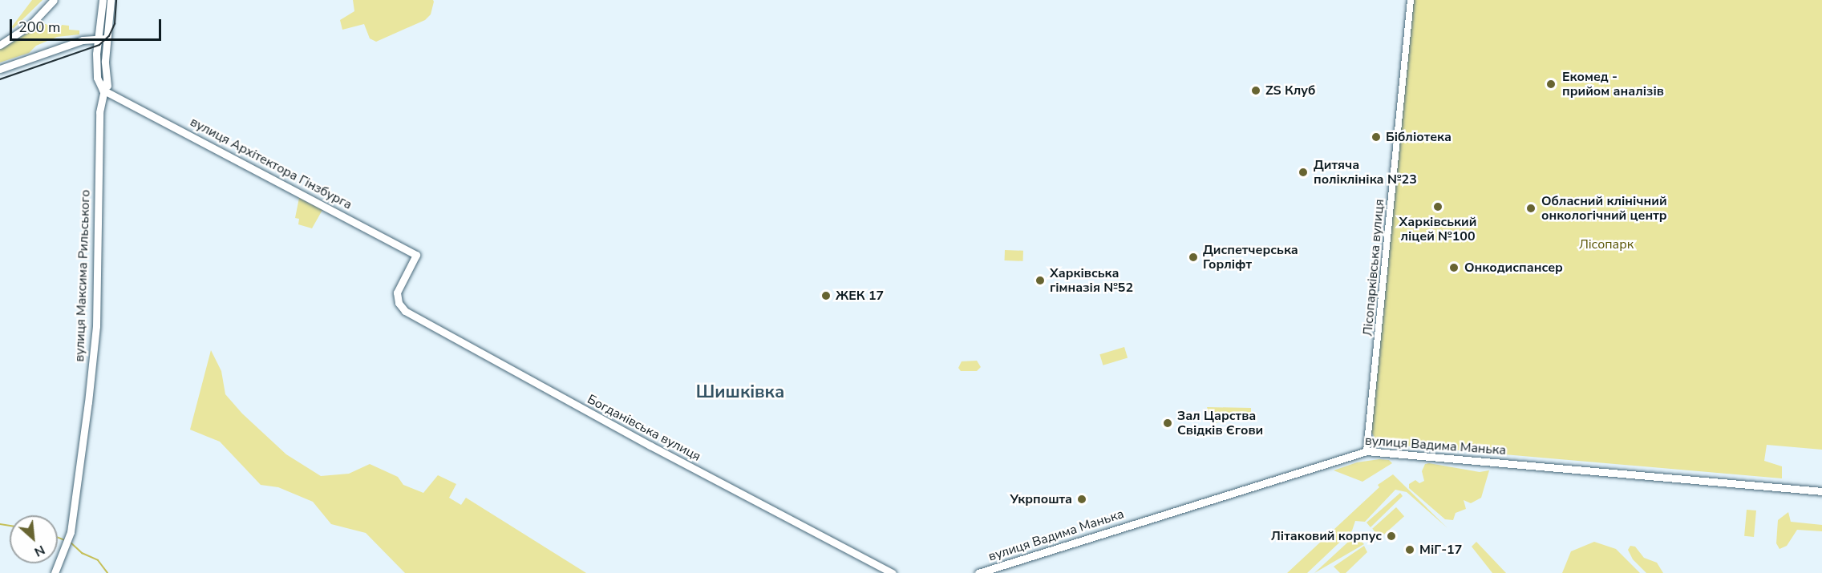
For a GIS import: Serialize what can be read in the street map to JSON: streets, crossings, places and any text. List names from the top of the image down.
{
  "streets": {
    "main road": [
      "вулиця Архітектора Гінзбурга",
      "вулиця Максима Рильського",
      "Богданівська вулиця",
      "вулиця Вадима Манька"
    ],
    "street": ["Лісопарківська вулиця"]
  },
  "crossings": [
    ["вулиця Архітектора Гінзбурга", "вулиця Максима Рильського"],
    ["вулиця Архітектора Гінзбурга", "Богданівська вулиця"],
    ["Лісопарківська вулиця", "вулиця Вадима Манька"]
  ],
  "districts": ["Шишківка"],
  "parks": ["Лісопарк"],
  "places": [
    "Екомед - прийом аналізів",
    "ZS Клуб",
    "Бібліотека",
    "Дитяча поліклініка №23",
    "Харківський ліцей №100",
    "Обласний клінічний онкологічний центр",
    "Диспетчерська Горліфт",
    "Онкодиспансер",
    "Харківська гімназія №52",
    "ЖЕК 17",
    "Зал Царства Свідків Єгови",
    "Укрпошта",
    "Літаковий корпус",
    "МіГ-17"
  ],
  "scale_bar": "200 m",
  "north": "bottom right"
}
